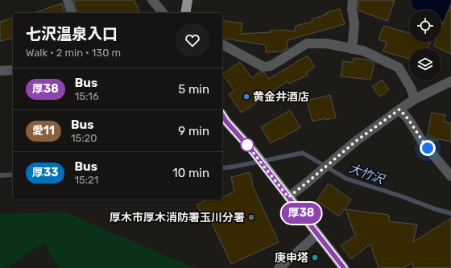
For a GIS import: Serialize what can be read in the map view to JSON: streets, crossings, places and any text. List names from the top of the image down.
{
  "water": ["大竹沢"],
  "places": ["黄金井酒店", "厚木市厚木消防署玉川分署", "庚申塔"],
  "lines": ["bus line 厚38"],
  "page": {
    "on_map": "厚38",
    "heading": ["七沢温泉入口", "Walk · 2 min · 130 m"],
    "list": [
      {
        "mark": "厚38",
        "name": "Bus",
        "note": "15:16",
        "value": "5 min"
      },
      {
        "mark": "愛11",
        "name": "Bus",
        "note": "15:20",
        "value": "9 min"
      },
      {
        "mark": "厚33",
        "name": "Bus",
        "note": "15:21",
        "value": "10 min"
      }
    ]
  }
}
